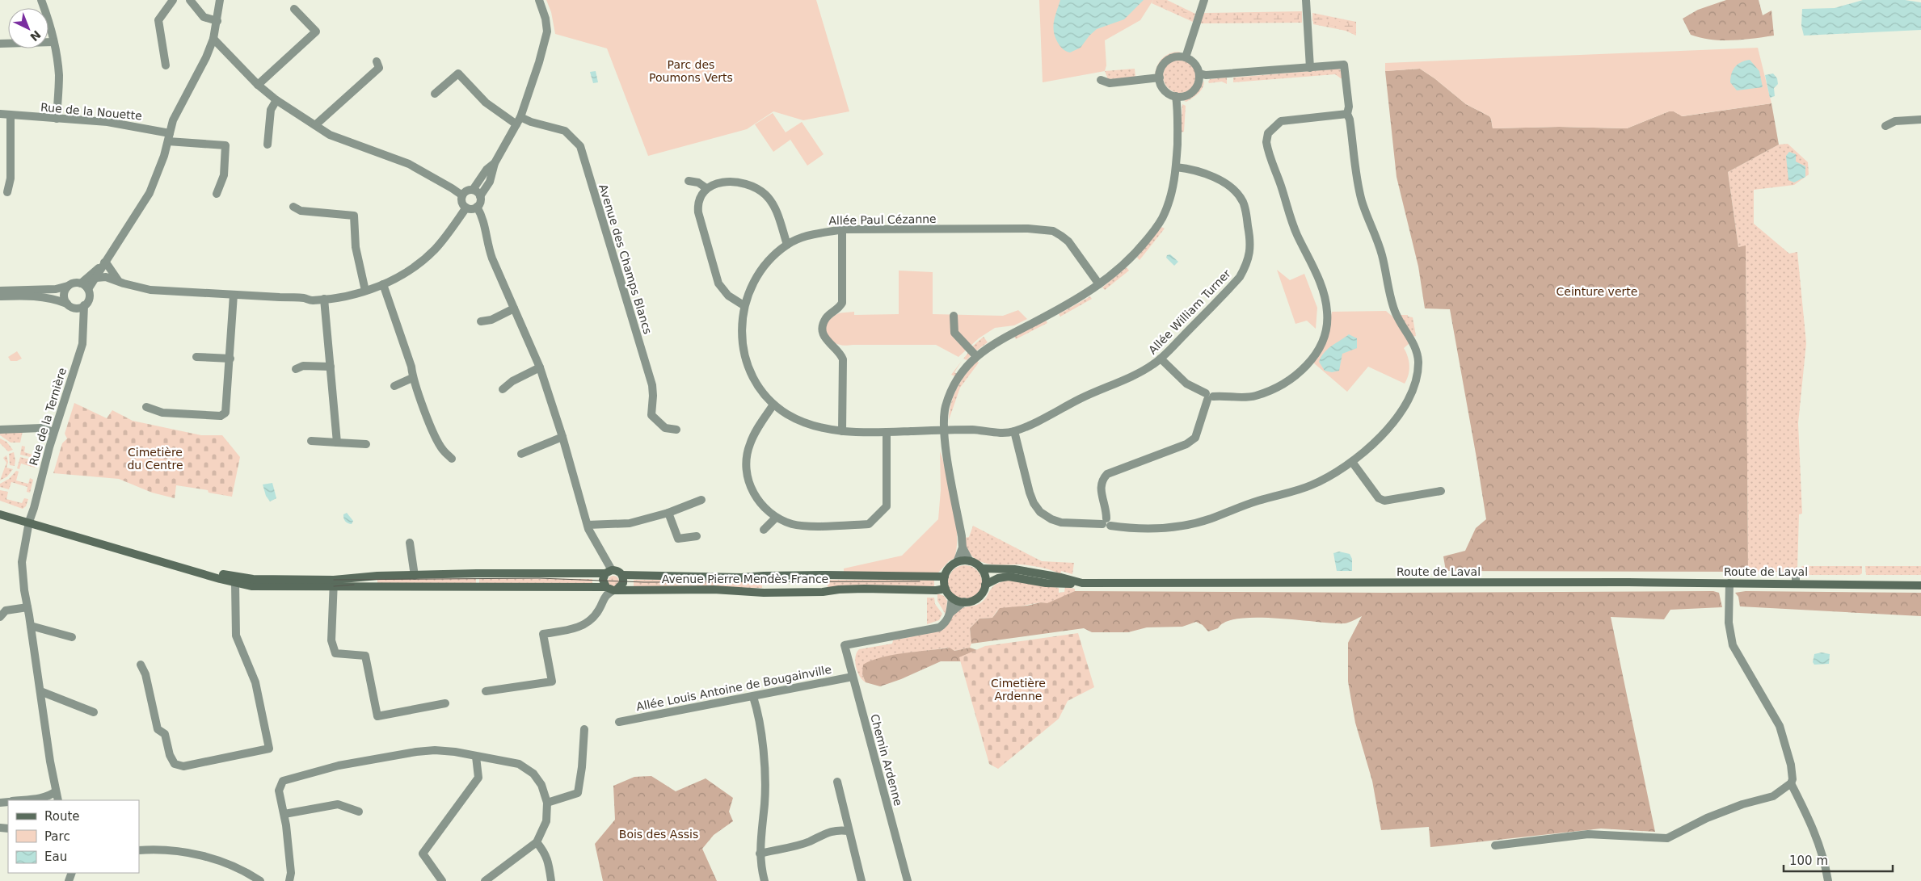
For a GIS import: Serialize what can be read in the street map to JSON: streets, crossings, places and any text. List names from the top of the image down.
{
  "streets": {
    "main road": ["Route de Laval", "Avenue Pierre Mendès France"],
    "street": [
      "Rue de la Nouette",
      "Allée Paul Cézanne",
      "Avenue des Champs Blancs",
      "Allée William Turner",
      "Rue de la Ternière",
      "Allée Louis Antoine de Bougainville",
      "Chemin Ardenne"
    ]
  },
  "crossings": [
    ["Allée Paul Cézanne", "Allée William Turner"],
    ["Route de Laval", "Avenue Pierre Mendès France"],
    ["Allée Louis Antoine de Bougainville", "Chemin Ardenne"]
  ],
  "parks": [
    "Parc des Poumons Verts",
    "Ceinture verte",
    "Cimetière du Centre",
    "Cimetière Ardenne",
    "Bois des Assis"
  ],
  "legend": ["Route", "Parc", "Eau"],
  "scale_bar": "100 m",
  "north": "bottom right"
}
